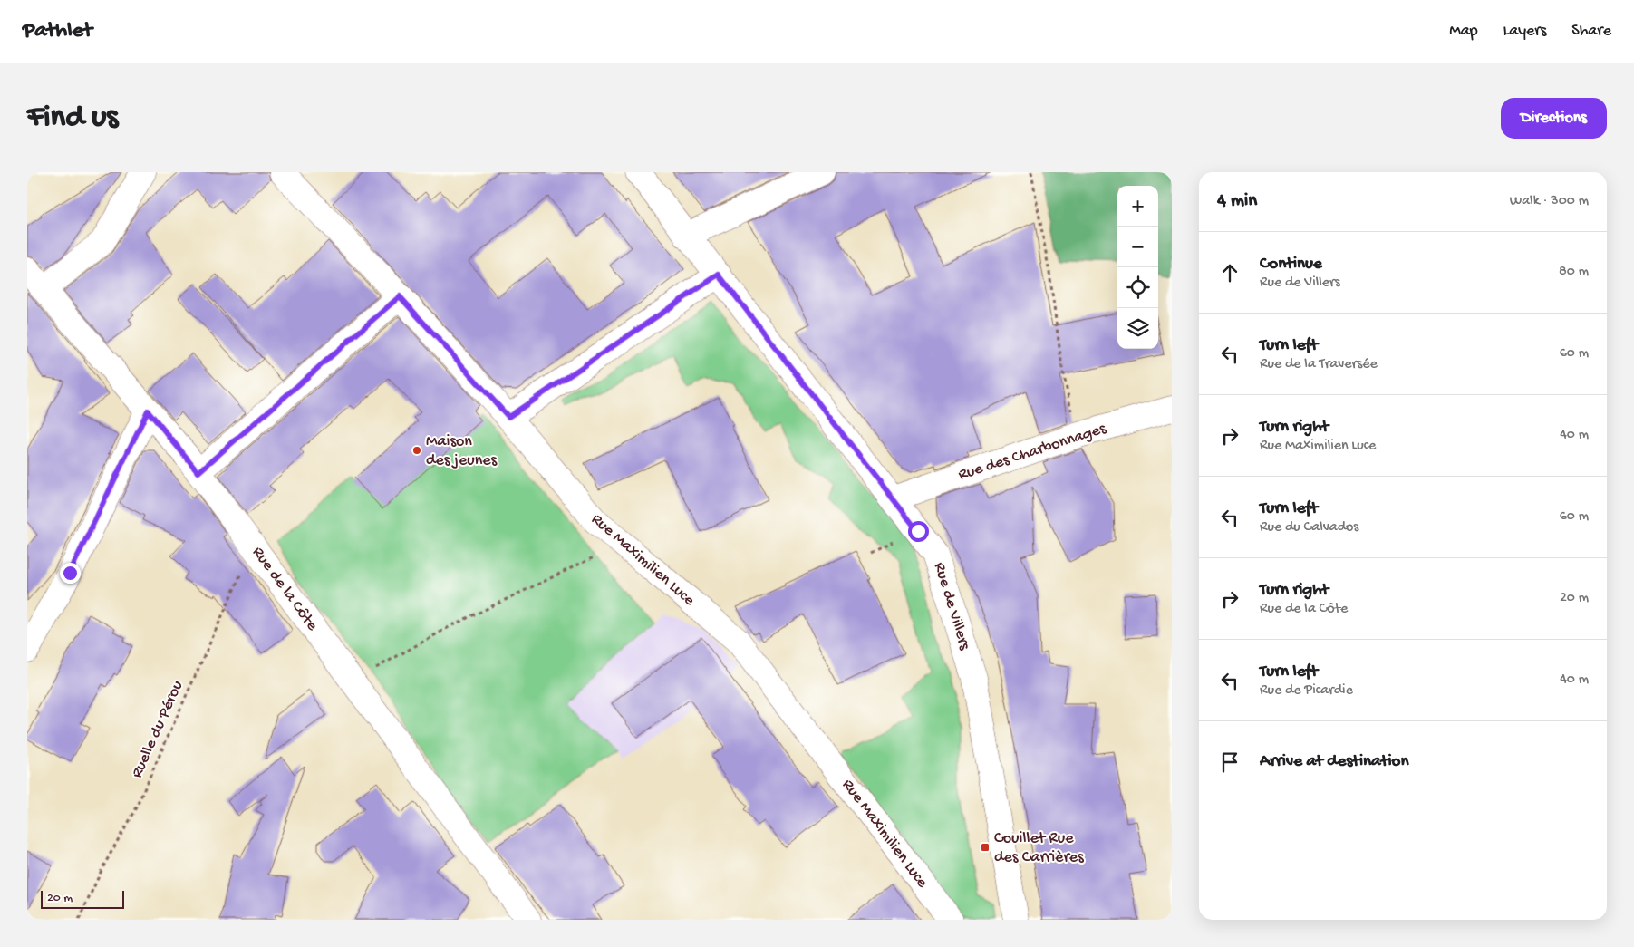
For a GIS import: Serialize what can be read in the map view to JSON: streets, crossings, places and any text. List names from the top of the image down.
{
  "streets": {
    "street": [
      "Rue des Charbonnages",
      "Rue Maximilien Luce",
      "Rue de la Côte",
      "Rue de Villers"
    ],
    "path": ["Ruelle du Pérou"]
  },
  "crossings": [
    ["Rue des Charbonnages", "Rue de Villers"],
    ["Rue de la Côte", "Ruelle du Pérou"]
  ],
  "places": {
    "other": ["Maison des jeunes"],
    "transit": ["Couillet Rue des Carrières"]
  },
  "scale_bar": "20 m",
  "page": {
    "header": "Pathlet",
    "nav": ["Map", "Layers", "Share"],
    "buttons": "Directions",
    "title": "Find us",
    "heading": ["4 min", "Walk · 300 m"],
    "map_buttons": ["+", "−"],
    "list": [
      ["Continue", "Rue de Villers", "80 m"],
      ["Turn left", "Rue de la Traversée", "60 m"],
      ["Turn right", "Rue Maximilien Luce", "40 m"],
      ["Turn left", "Rue du Calvados", "60 m"],
      ["Turn right", "Rue de la Côte", "20 m"],
      ["Turn left", "Rue de Picardie", "40 m"],
      "Arrive at destination"
    ],
    "scale": "20 m"
  }
}
